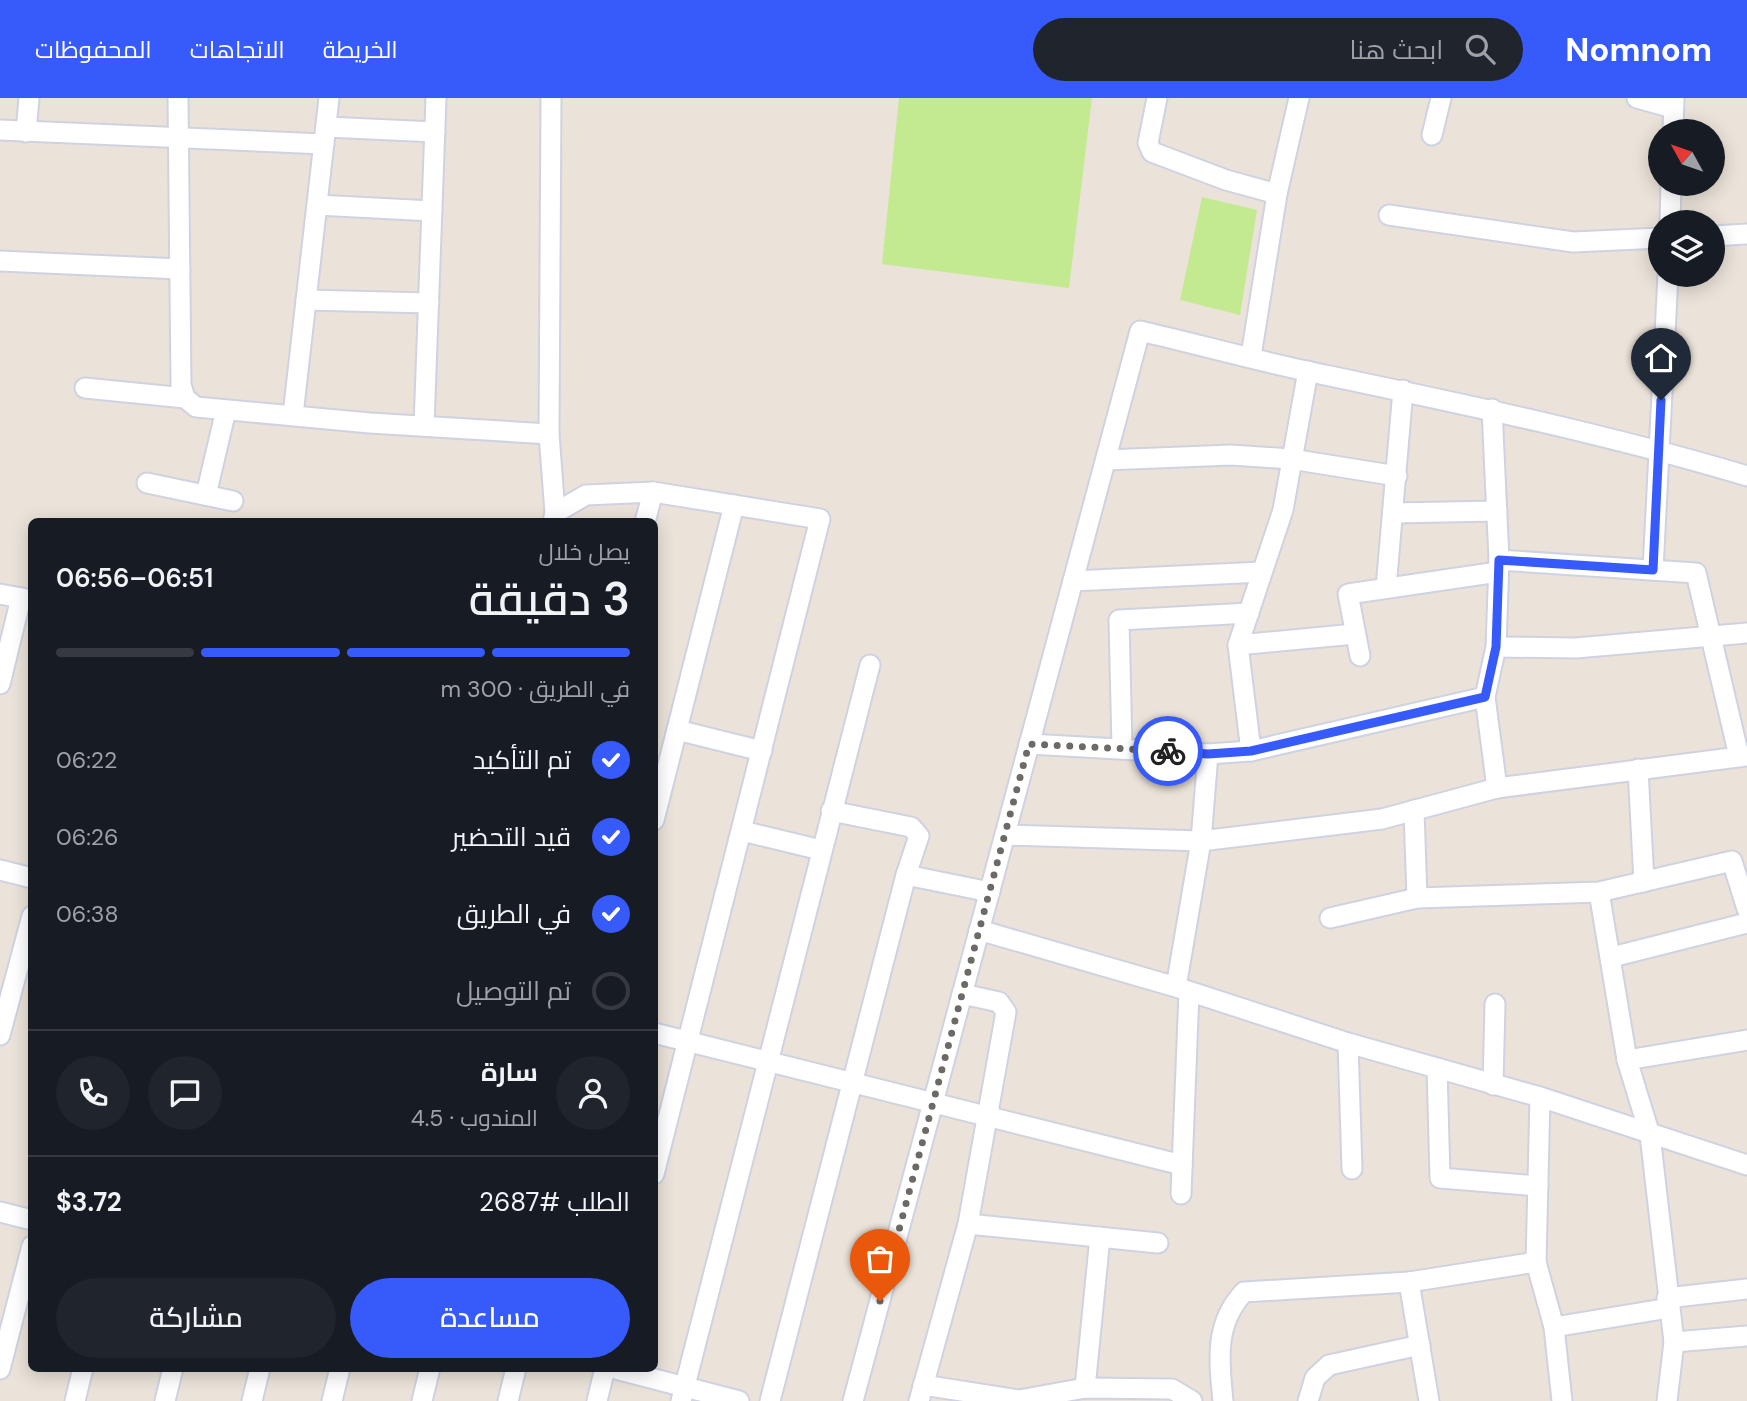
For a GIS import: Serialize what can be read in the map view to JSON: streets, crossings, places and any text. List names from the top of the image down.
{
  "north": "top left",
  "page": {
    "header": "Nomnom",
    "search": "ابحث هنا",
    "nav": ["الخريطة", "الاتجاهات", "المحفوظات"],
    "heading": ["3 دقيقة", "يصل خلال", "06:51–06:56"],
    "panel": [
      "سارة",
      "المندوب · 4.5",
      "الطلب #2687",
      "$3.72"
    ],
    "bar": "في الطريق · 300 m",
    "list": [
      ["تم التأكيد", "06:22"],
      ["قيد التحضير", "06:26"],
      ["في الطريق", "06:38"],
      "تم التوصيل"
    ],
    "buttons": ["مساعدة", "مشاركة"]
  }
}
